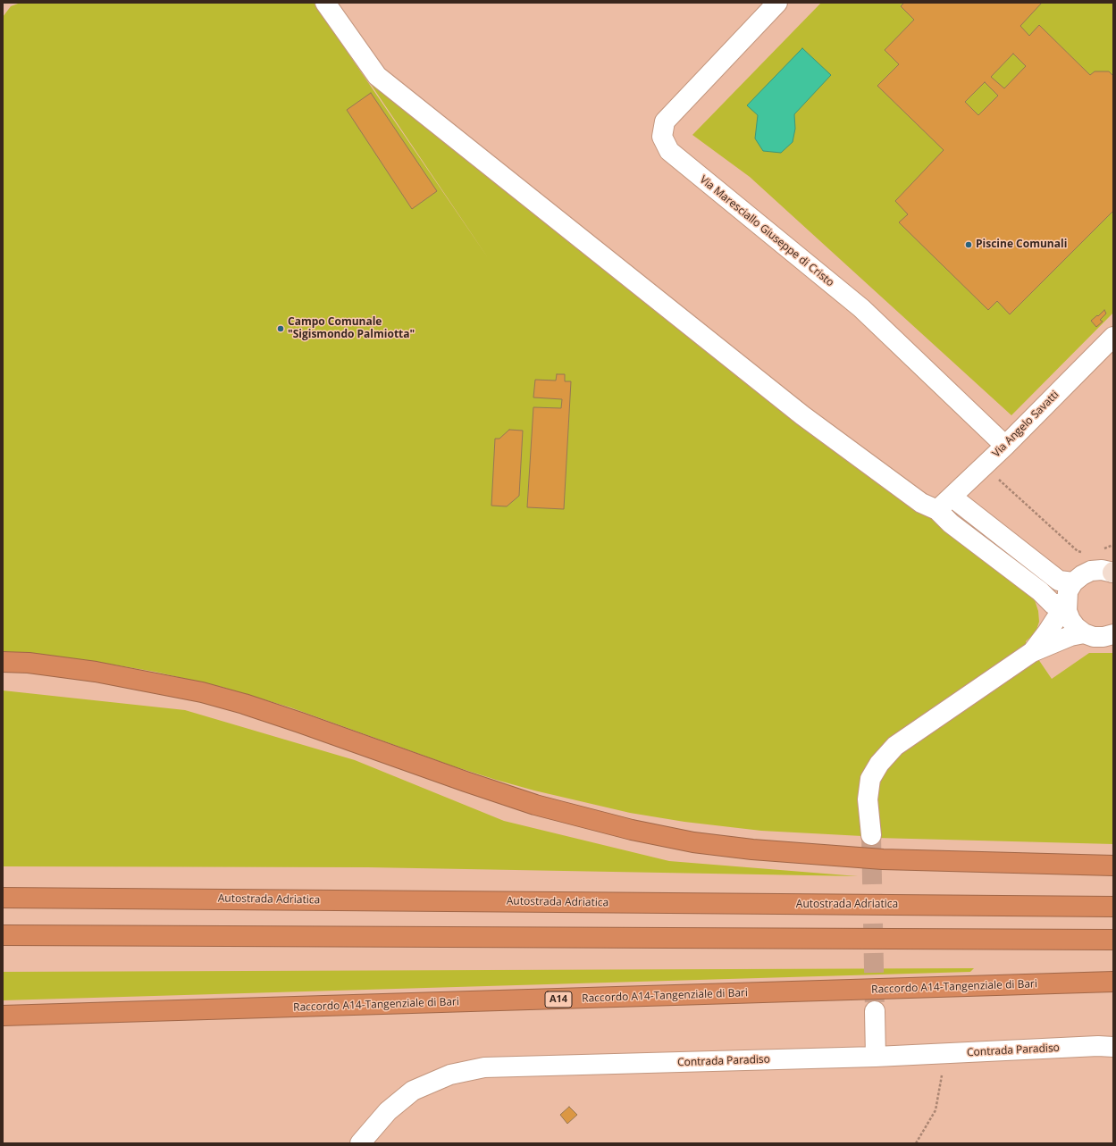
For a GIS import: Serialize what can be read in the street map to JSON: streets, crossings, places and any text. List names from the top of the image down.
{
  "streets": {
    "highway": ["Autostrada Adriatica", "Raccordo A14-Tangenziale di Bari", "A14"],
    "street": ["Via Maresciallo Giuseppe di Cristo", "Via Angelo Savatti", "Contrada Paradiso"]
  },
  "crossings": [
    ["Via Maresciallo Giuseppe di Cristo", "Via Angelo Savatti"]
  ],
  "places": ["Piscine Comunali", "Campo Comunale \"Sigismondo Palmiotta\""]
}
